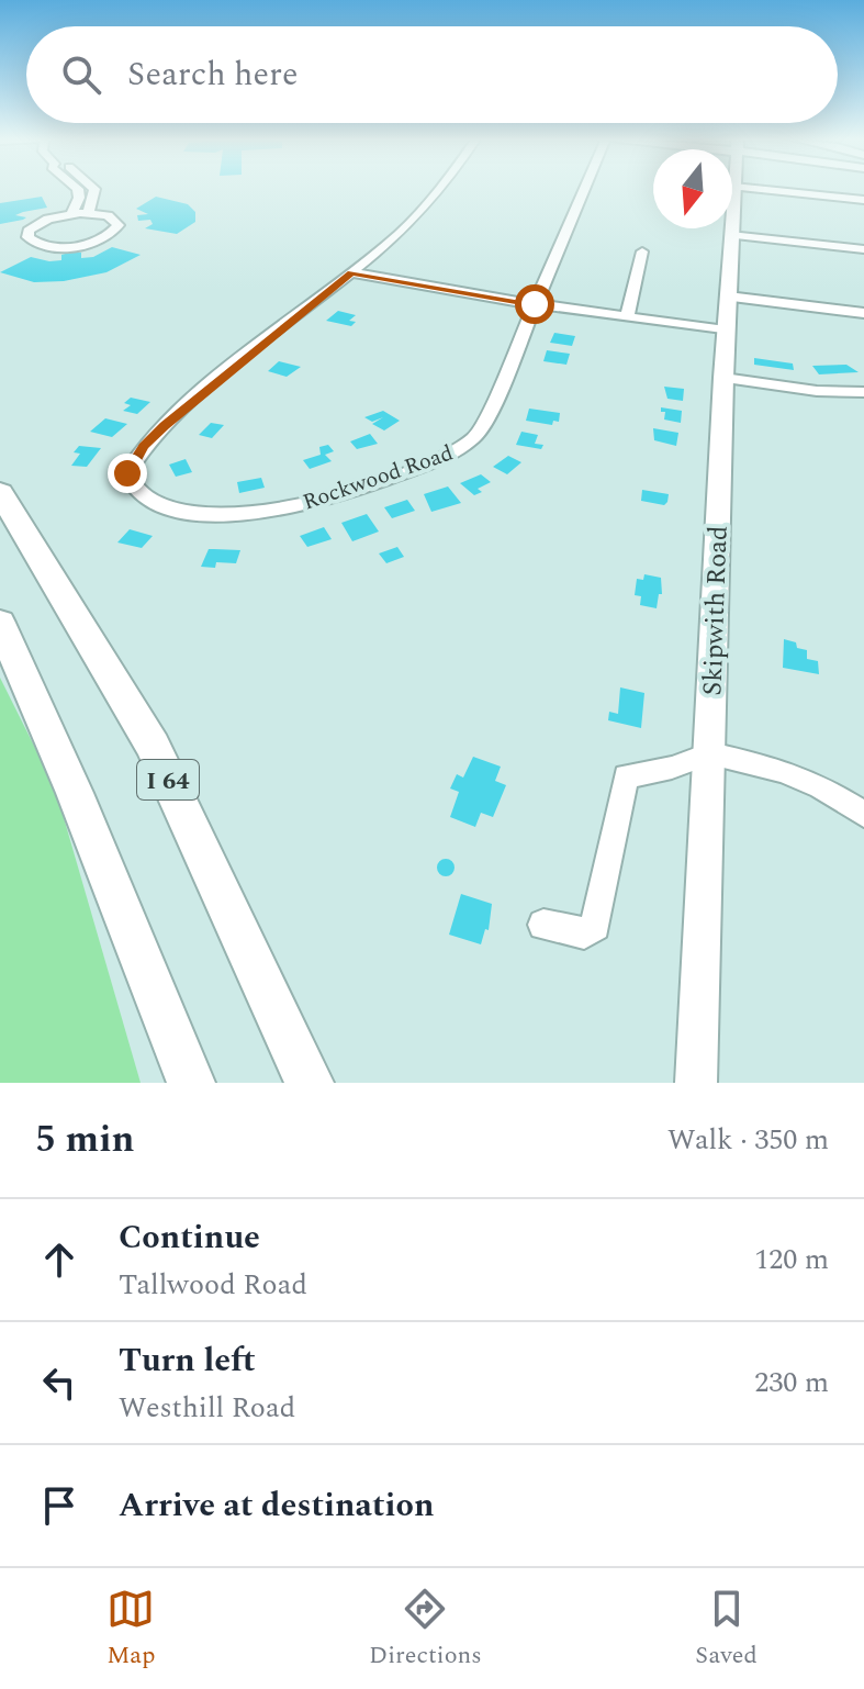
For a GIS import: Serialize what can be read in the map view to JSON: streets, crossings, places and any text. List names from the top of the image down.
{
  "streets": {
    "highway": ["I 64"],
    "main road": ["Skipwith Road"],
    "street": ["Rockwood Road"]
  },
  "north": "bottom",
  "page": {
    "search": "Search here",
    "heading": ["5 min", "Walk · 350 m"],
    "list": [
      ["Continue", "Tallwood Road", "120 m"],
      ["Turn left", "Westhill Road", "230 m"],
      "Arrive at destination"
    ],
    "nav": ["Map", "Directions", "Saved"]
  }
}
